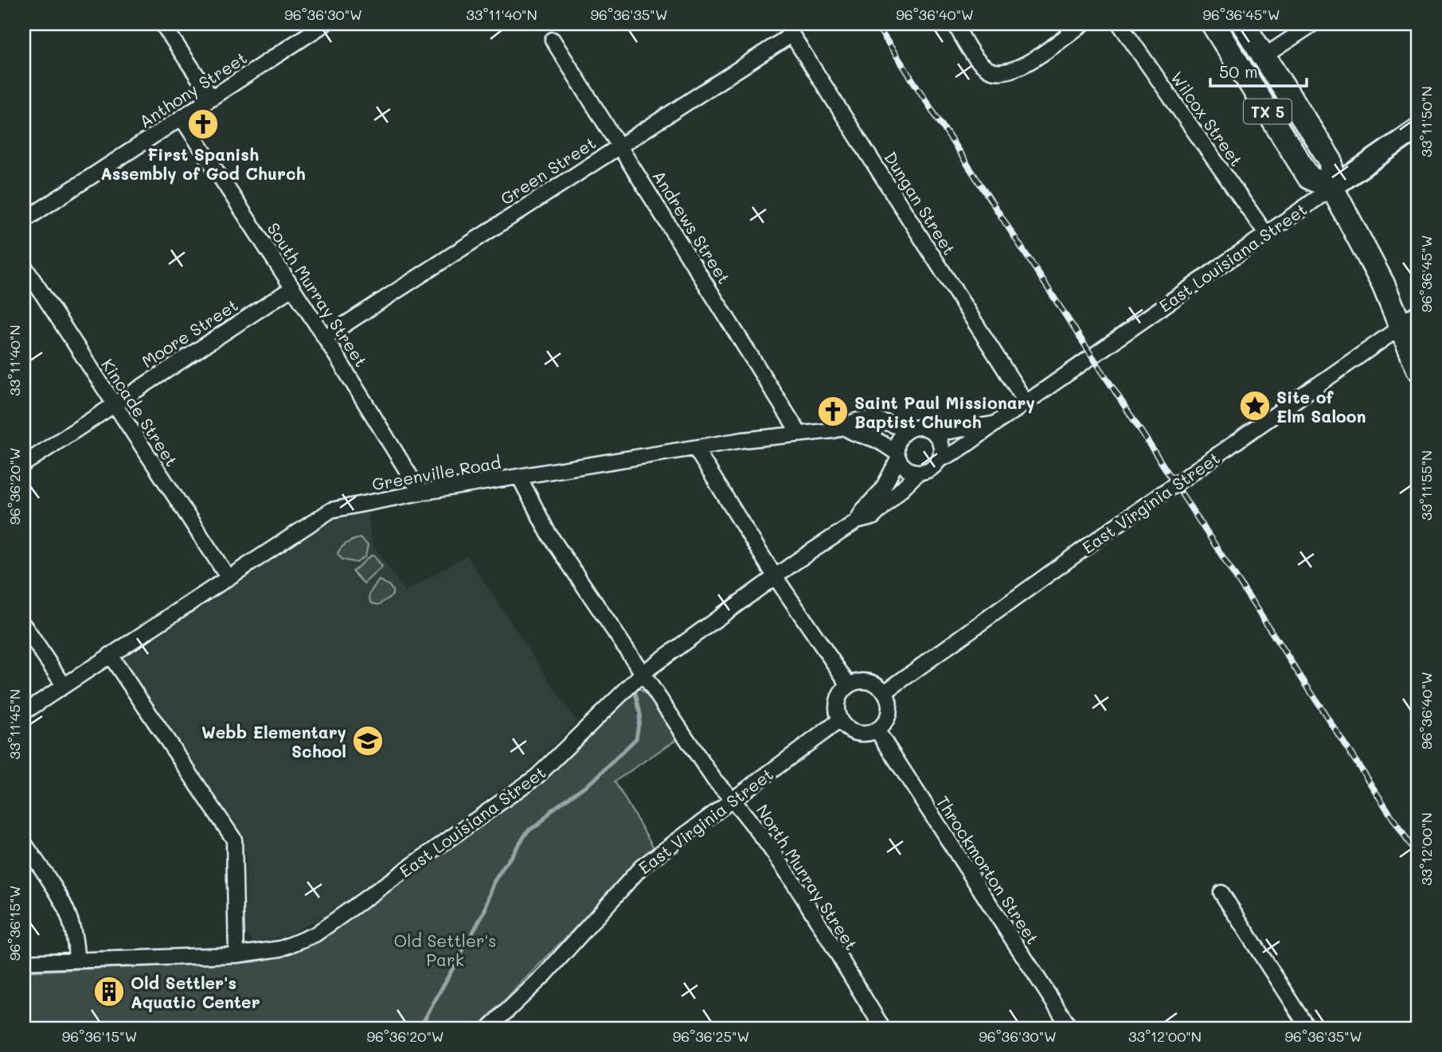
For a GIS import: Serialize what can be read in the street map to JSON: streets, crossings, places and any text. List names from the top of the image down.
{
  "streets": {
    "main road": ["TX 5", "East Louisiana Street"],
    "street": [
      "Anthony Street",
      "Wilcox Street",
      "Green Street",
      "Dungan Street",
      "Andrews Street",
      "South Murray Street",
      "Moore Street",
      "Kincade Street",
      "Greenville Road",
      "East Virginia Street",
      "Throckmorton Street",
      "North Murray Street"
    ]
  },
  "crossings": [
    ["Anthony Street", "South Murray Street"],
    ["TX 5", "East Louisiana Street"],
    ["TX 5", "East Virginia Street"],
    ["Wilcox Street", "East Louisiana Street"],
    ["Green Street", "Dungan Street"],
    ["Green Street", "Andrews Street"],
    ["Green Street", "South Murray Street"],
    ["Dungan Street", "East Louisiana Street"],
    ["Andrews Street", "Greenville Road"],
    ["East Louisiana Street", "Greenville Road"],
    ["East Louisiana Street", "North Murray Street"],
    ["South Murray Street", "Moore Street"],
    ["South Murray Street", "Greenville Road"],
    ["Moore Street", "Kincade Street"],
    ["Kincade Street", "Greenville Road"],
    ["East Virginia Street", "Throckmorton Street"],
    ["East Virginia Street", "North Murray Street"]
  ],
  "parks": ["Old Settler's Park"],
  "places": {
    "church": ["First Spanish Assembly of God Church", "Saint Paul Missionary Baptist Church"],
    "place": ["Site of Elm Saloon"],
    "school or university": ["Webb Elementary School"],
    "building": ["Old Settler's Aquatic Center"]
  },
  "scale_bar": "50 m",
  "coordinates": [
    "96°36'30\"W",
    "33°11'40\"N",
    "96°36'35\"W",
    "96°36'40\"W",
    "96°36'45\"W",
    "33°11'50\"N",
    "33°11'55\"N",
    "96°36'20\"W",
    "33°11'45\"N",
    "33°12'00\"N",
    "96°36'15\"W",
    "96°36'25\"W"
  ]
}
